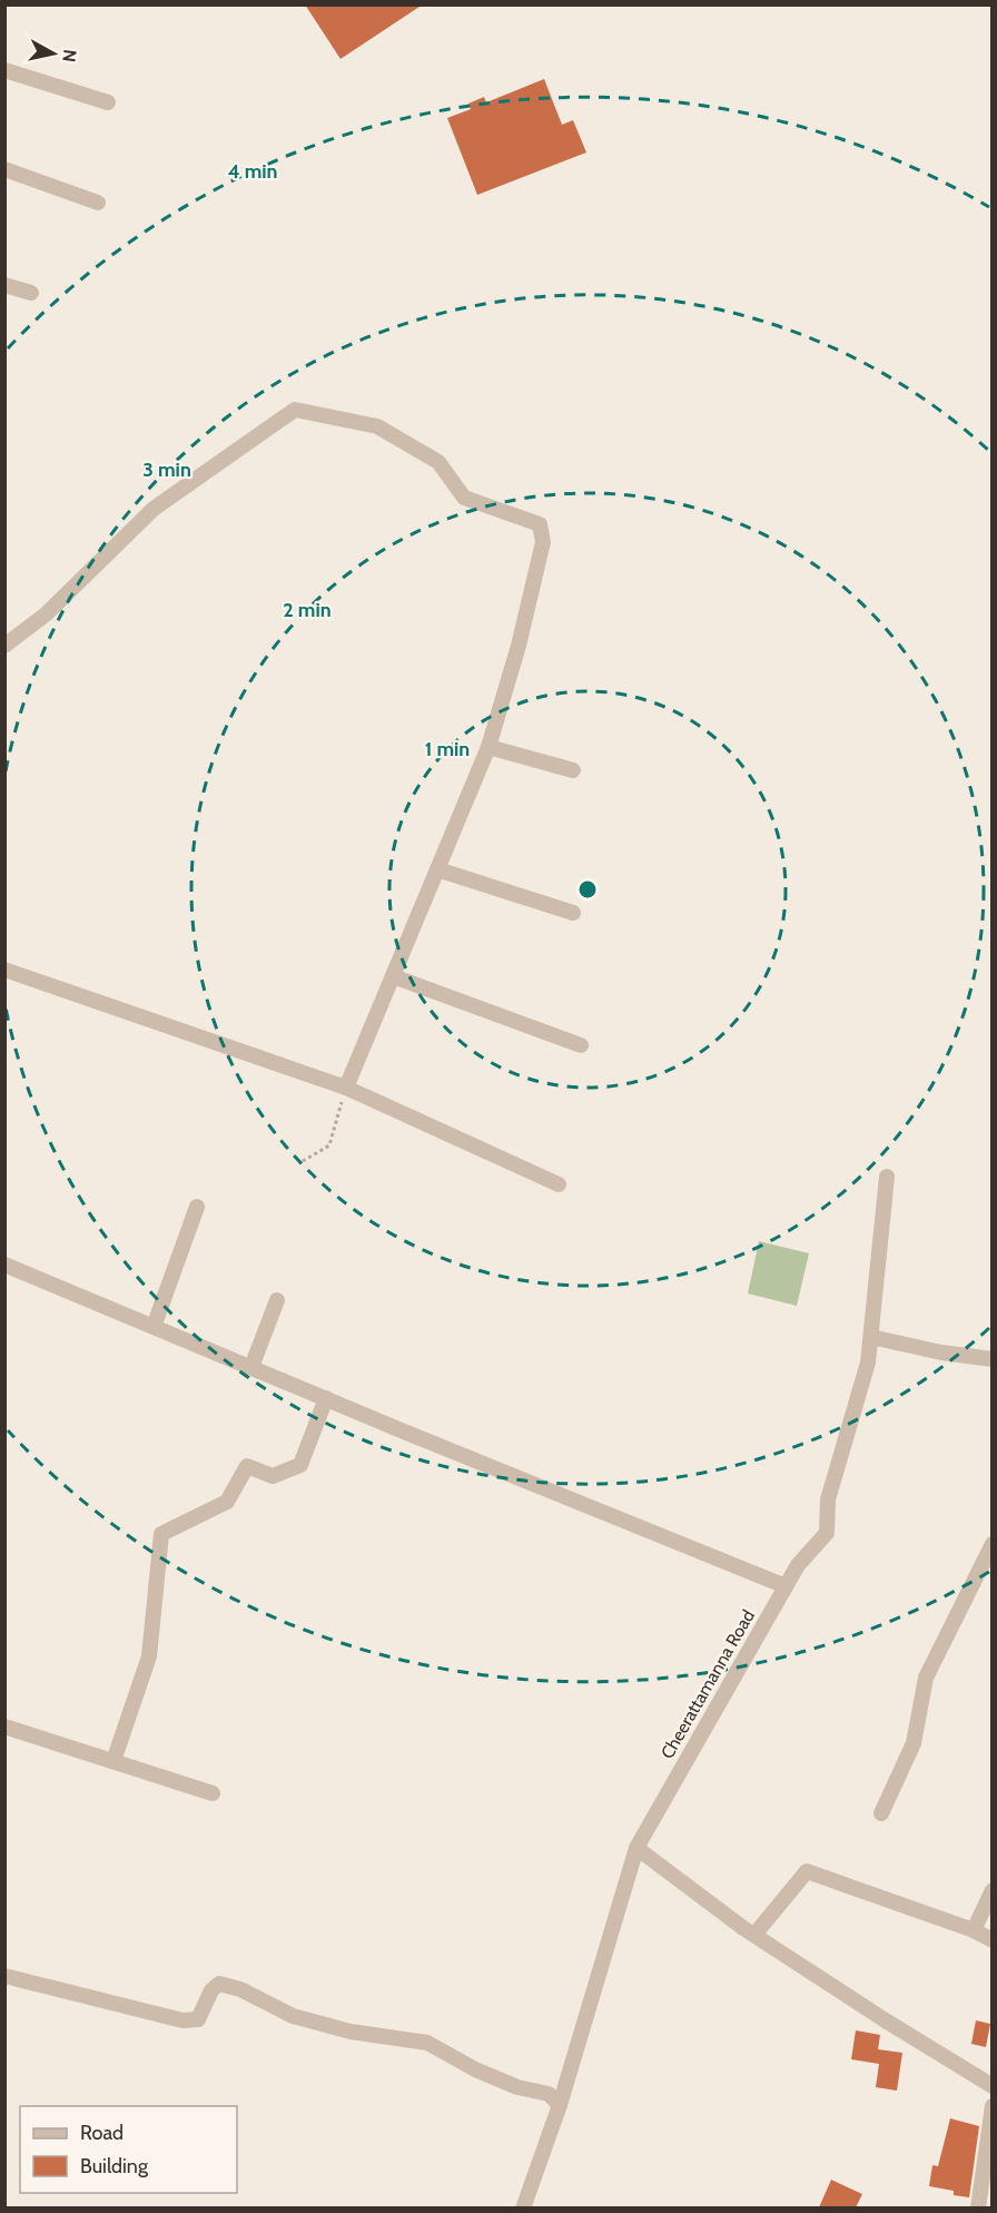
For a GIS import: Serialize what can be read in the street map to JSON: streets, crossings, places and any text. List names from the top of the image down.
{
  "streets": {
    "street": ["Cheerattamanna Road"]
  },
  "legend": ["Road", "Building"],
  "north": "right",
  "rings": [
    "4 min",
    "3 min",
    "2 min",
    "1 min"
  ]
}
